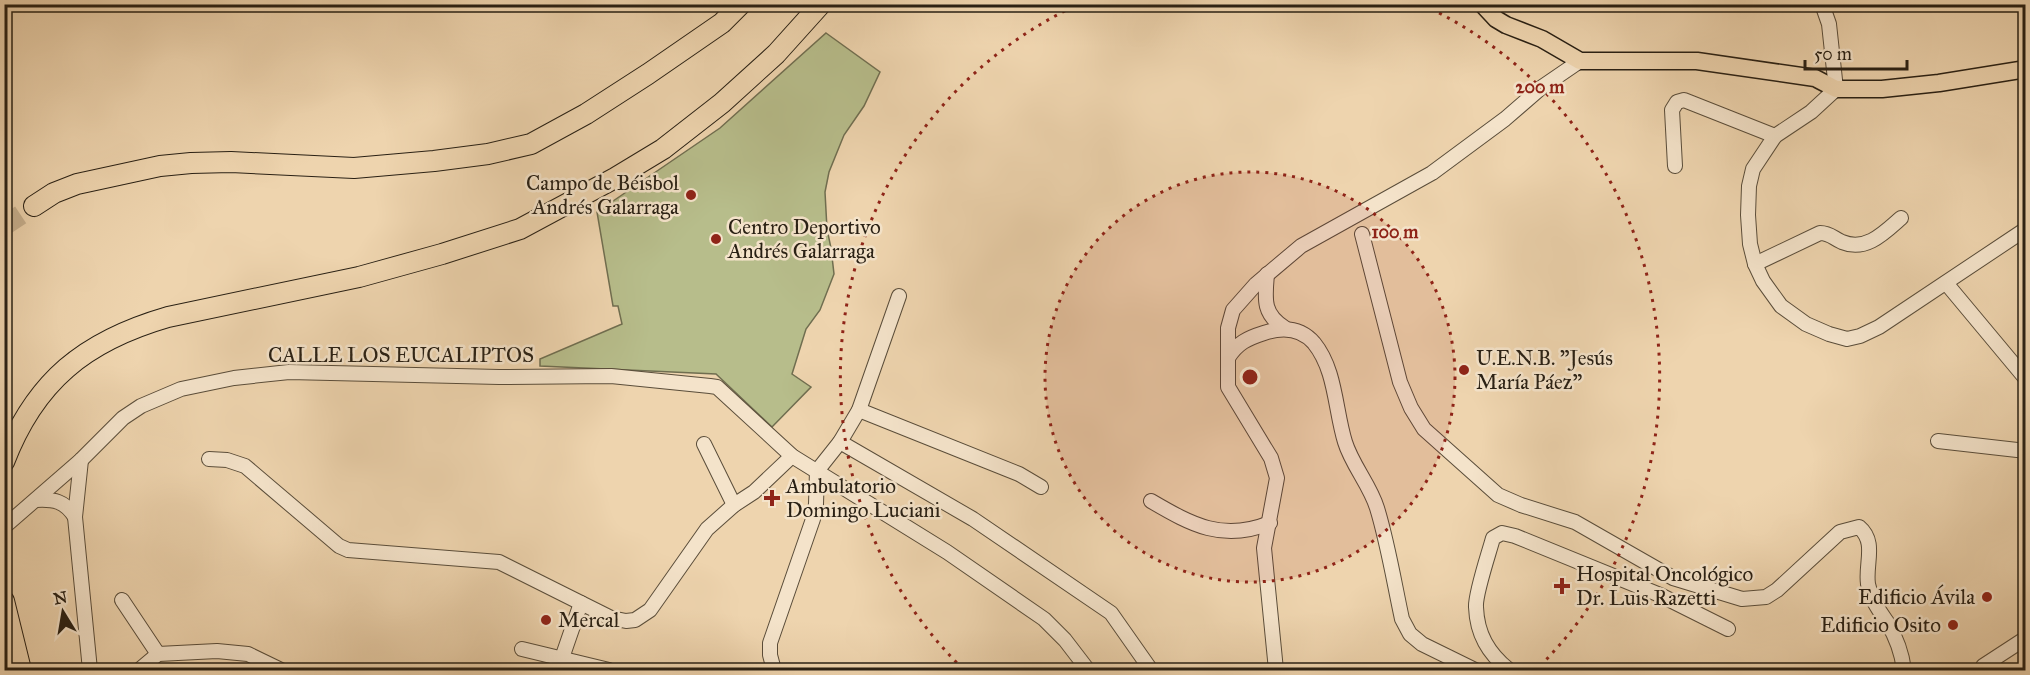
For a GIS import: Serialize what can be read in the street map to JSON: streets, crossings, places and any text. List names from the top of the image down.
{
  "streets": {
    "street": ["CALLE LOS EUCALIPTOS"]
  },
  "places": {
    "other": [
      "Campo de Béisbol Andrés Galarraga",
      "Centro Deportivo Andrés Galarraga",
      "U.E.N.B. \"Jesús María Páez\"",
      "Edificio Ávila",
      "Mercal",
      "Edificio Osito"
    ],
    "health": ["Ambulatorio Domingo Luciani", "Hospital Oncológico Dr. Luis Razetti"]
  },
  "scale_bar": "50 m",
  "north": "top",
  "rings": ["200 m", "100 m"]
}
